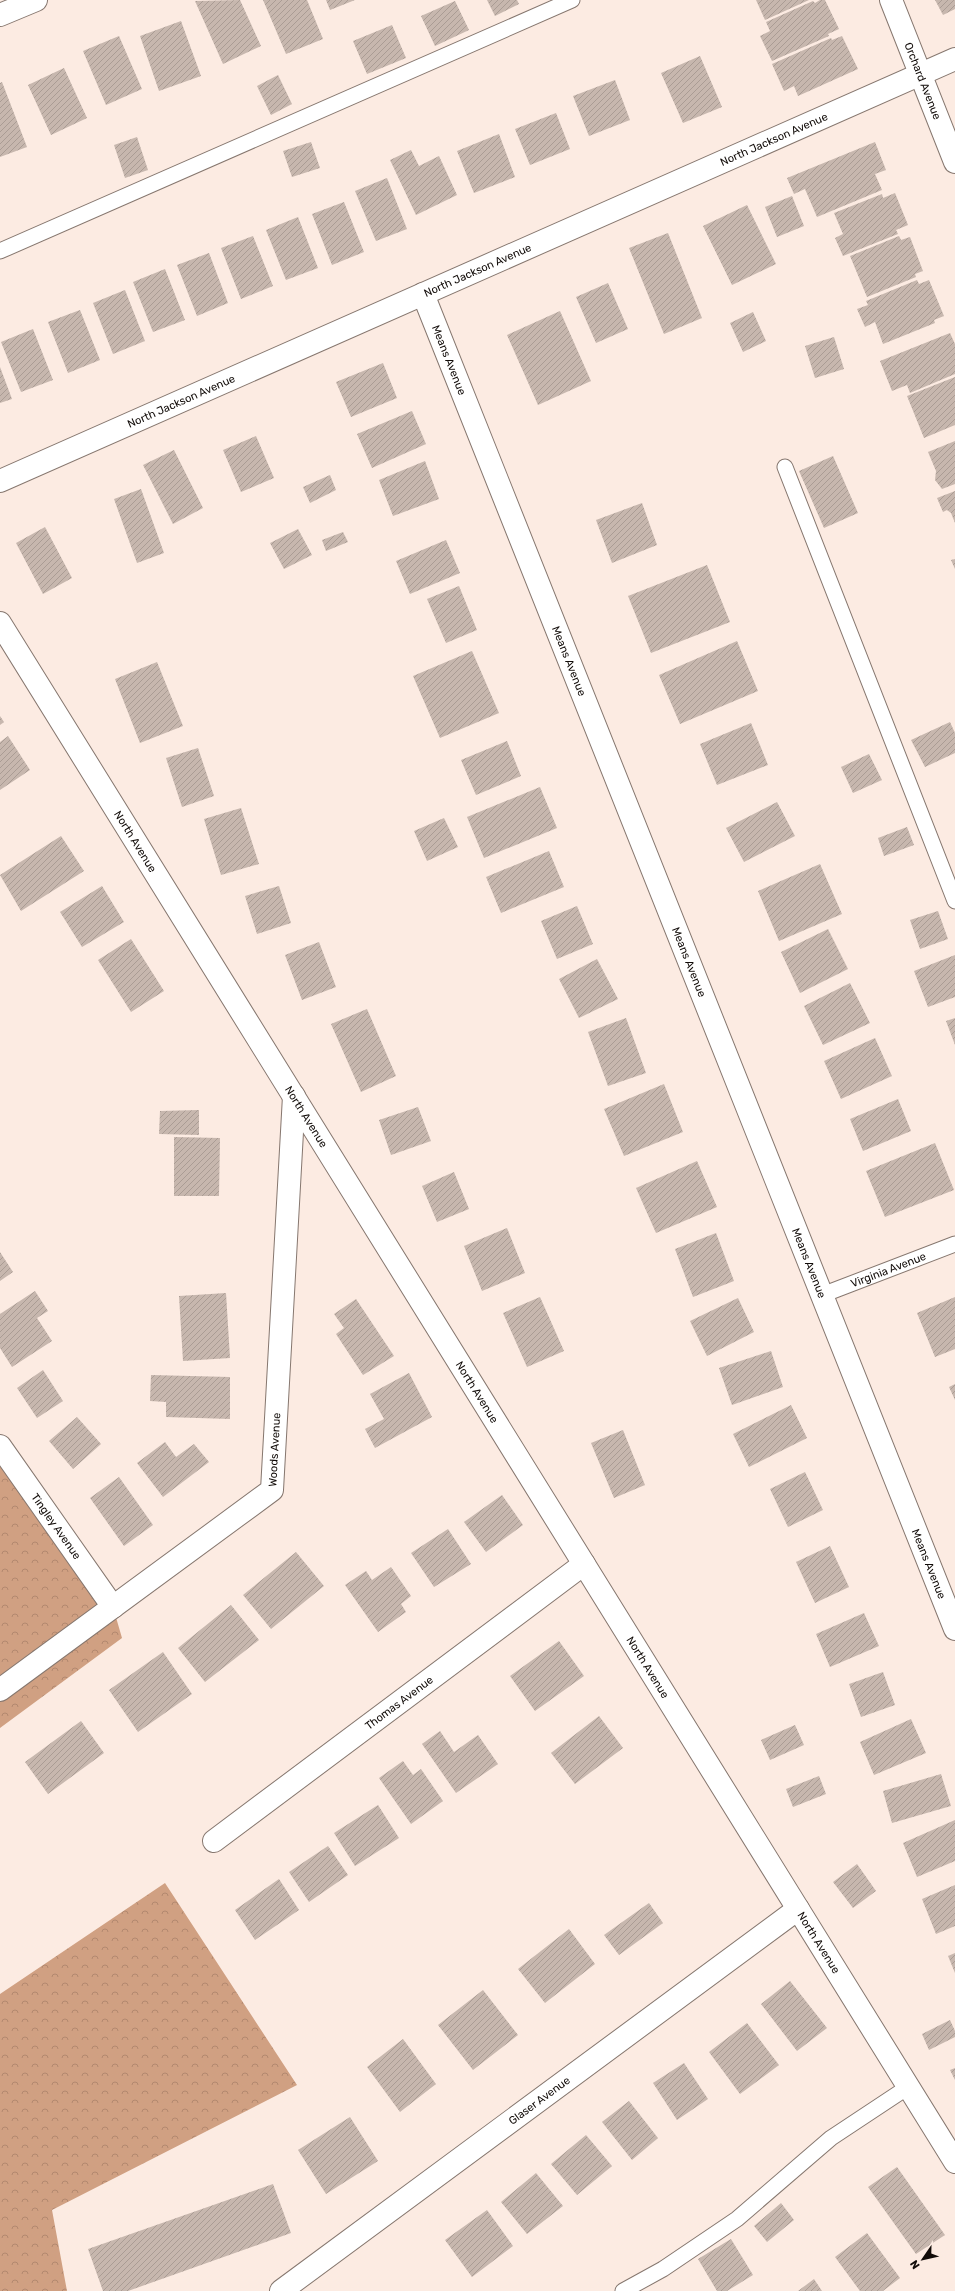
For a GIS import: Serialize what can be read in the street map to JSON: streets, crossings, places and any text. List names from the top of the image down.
{
  "streets": {
    "street": [
      "Orchard Avenue",
      "North Jackson Avenue",
      "Means Avenue",
      "North Avenue",
      "Woods Avenue",
      "Tingley Avenue",
      "Thomas Avenue",
      "Glaser Avenue"
    ],
    "lane": ["Virginia Avenue"]
  },
  "crossings": [
    ["Orchard Avenue", "North Jackson Avenue"],
    ["North Jackson Avenue", "Means Avenue"],
    ["Means Avenue", "Virginia Avenue"],
    ["North Avenue", "Woods Avenue"],
    ["North Avenue", "Thomas Avenue"],
    ["North Avenue", "Glaser Avenue"],
    ["Woods Avenue", "Tingley Avenue"]
  ],
  "north": "bottom left"
}
